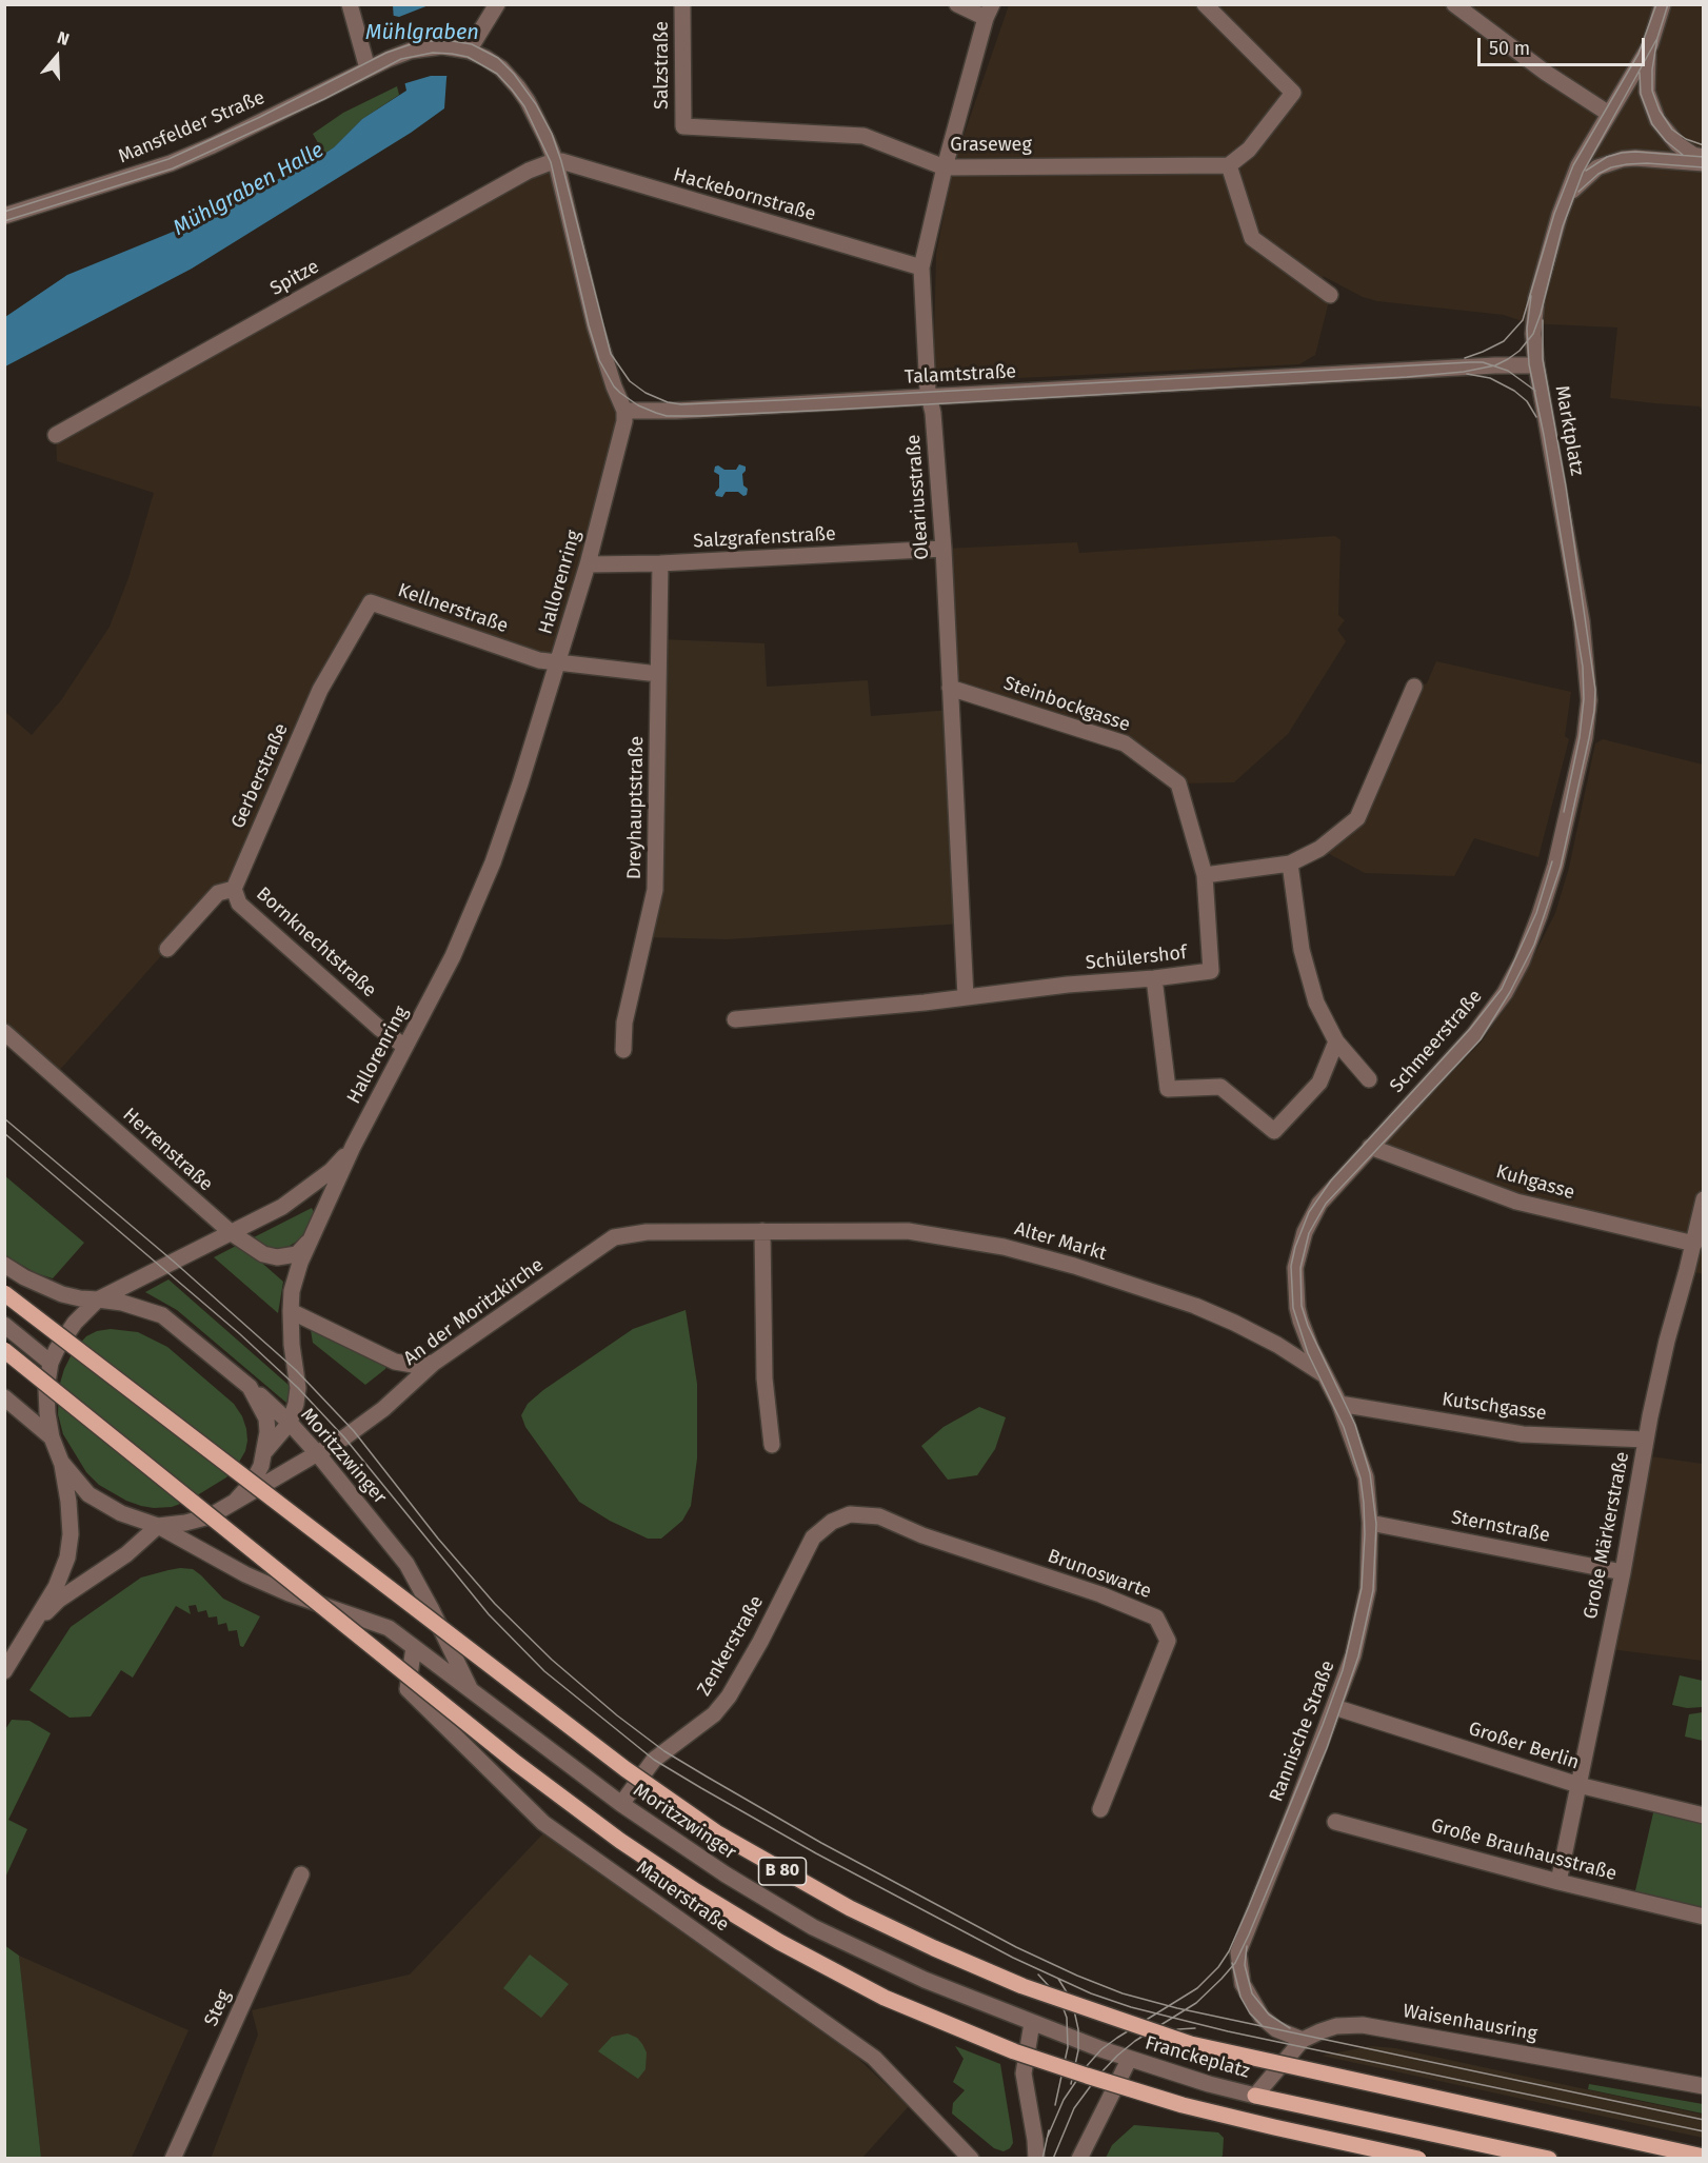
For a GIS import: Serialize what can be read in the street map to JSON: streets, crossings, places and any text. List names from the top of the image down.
{
  "streets": {
    "main road": ["B 80"],
    "street": [
      "Salzstraße",
      "Mansfelder Straße",
      "Graseweg",
      "Hackebornstraße",
      "Spitze",
      "Talamtstraße",
      "Marktplatz",
      "Oleariusstraße",
      "Salzgrafenstraße",
      "Hallorenring",
      "Kellnerstraße",
      "Steinbockgasse",
      "Gerberstraße",
      "Dreyhauptstraße",
      "Bornknechtstraße",
      "Schülershof",
      "Schmeerstraße",
      "Herrenstraße",
      "Kuhgasse",
      "Alter Markt",
      "An der Moritzkirche",
      "Kutschgasse",
      "Moritzzwinger",
      "Sternstraße",
      "Große Märkerstraße",
      "Brunoswarte",
      "Zenkerstraße",
      "Rannische Straße",
      "Großer Berlin",
      "Große Brauhausstraße",
      "Mauerstraße",
      "Steg",
      "Waisenhausring",
      "Franckeplatz"
    ]
  },
  "crossings": [
    ["Salzstraße", "Graseweg"],
    ["Graseweg", "Oleariusstraße"],
    ["Hackebornstraße", "Spitze"],
    ["Hackebornstraße", "Oleariusstraße"],
    ["Talamtstraße", "Marktplatz"],
    ["Talamtstraße", "Oleariusstraße"],
    ["Talamtstraße", "Hallorenring"],
    ["Marktplatz", "Schmeerstraße"],
    ["Oleariusstraße", "Salzgrafenstraße"],
    ["Oleariusstraße", "Steinbockgasse"],
    ["Oleariusstraße", "Schülershof"],
    ["Salzgrafenstraße", "Hallorenring"],
    ["Salzgrafenstraße", "Dreyhauptstraße"],
    ["Hallorenring", "Kellnerstraße"],
    ["Hallorenring", "Bornknechtstraße"],
    ["Hallorenring", "Herrenstraße"],
    ["Hallorenring", "An der Moritzkirche"],
    ["Hallorenring", "Moritzzwinger"],
    ["Kellnerstraße", "Gerberstraße"],
    ["Kellnerstraße", "Dreyhauptstraße"],
    ["Steinbockgasse", "Schülershof"],
    ["Gerberstraße", "Bornknechtstraße"],
    ["Schmeerstraße", "Kuhgasse"],
    ["Schmeerstraße", "Alter Markt"],
    ["Kuhgasse", "Große Märkerstraße"],
    ["Alter Markt", "An der Moritzkirche"],
    ["An der Moritzkirche", "Moritzzwinger"],
    ["Kutschgasse", "Große Märkerstraße"],
    ["Kutschgasse", "Rannische Straße"],
    ["Moritzzwinger", "Zenkerstraße"],
    ["Moritzzwinger", "Mauerstraße"],
    ["Moritzzwinger", "Franckeplatz"],
    ["Sternstraße", "Große Märkerstraße"],
    ["Sternstraße", "Rannische Straße"],
    ["Große Märkerstraße", "Großer Berlin"],
    ["Große Märkerstraße", "Große Brauhausstraße"],
    ["Brunoswarte", "Zenkerstraße"],
    ["Rannische Straße", "Großer Berlin"],
    ["Rannische Straße", "Waisenhausring"],
    ["Waisenhausring", "Franckeplatz"]
  ],
  "water": ["Mühlgraben", "Mühlgraben Halle"],
  "scale_bar": "50 m",
  "north": "top"
}
